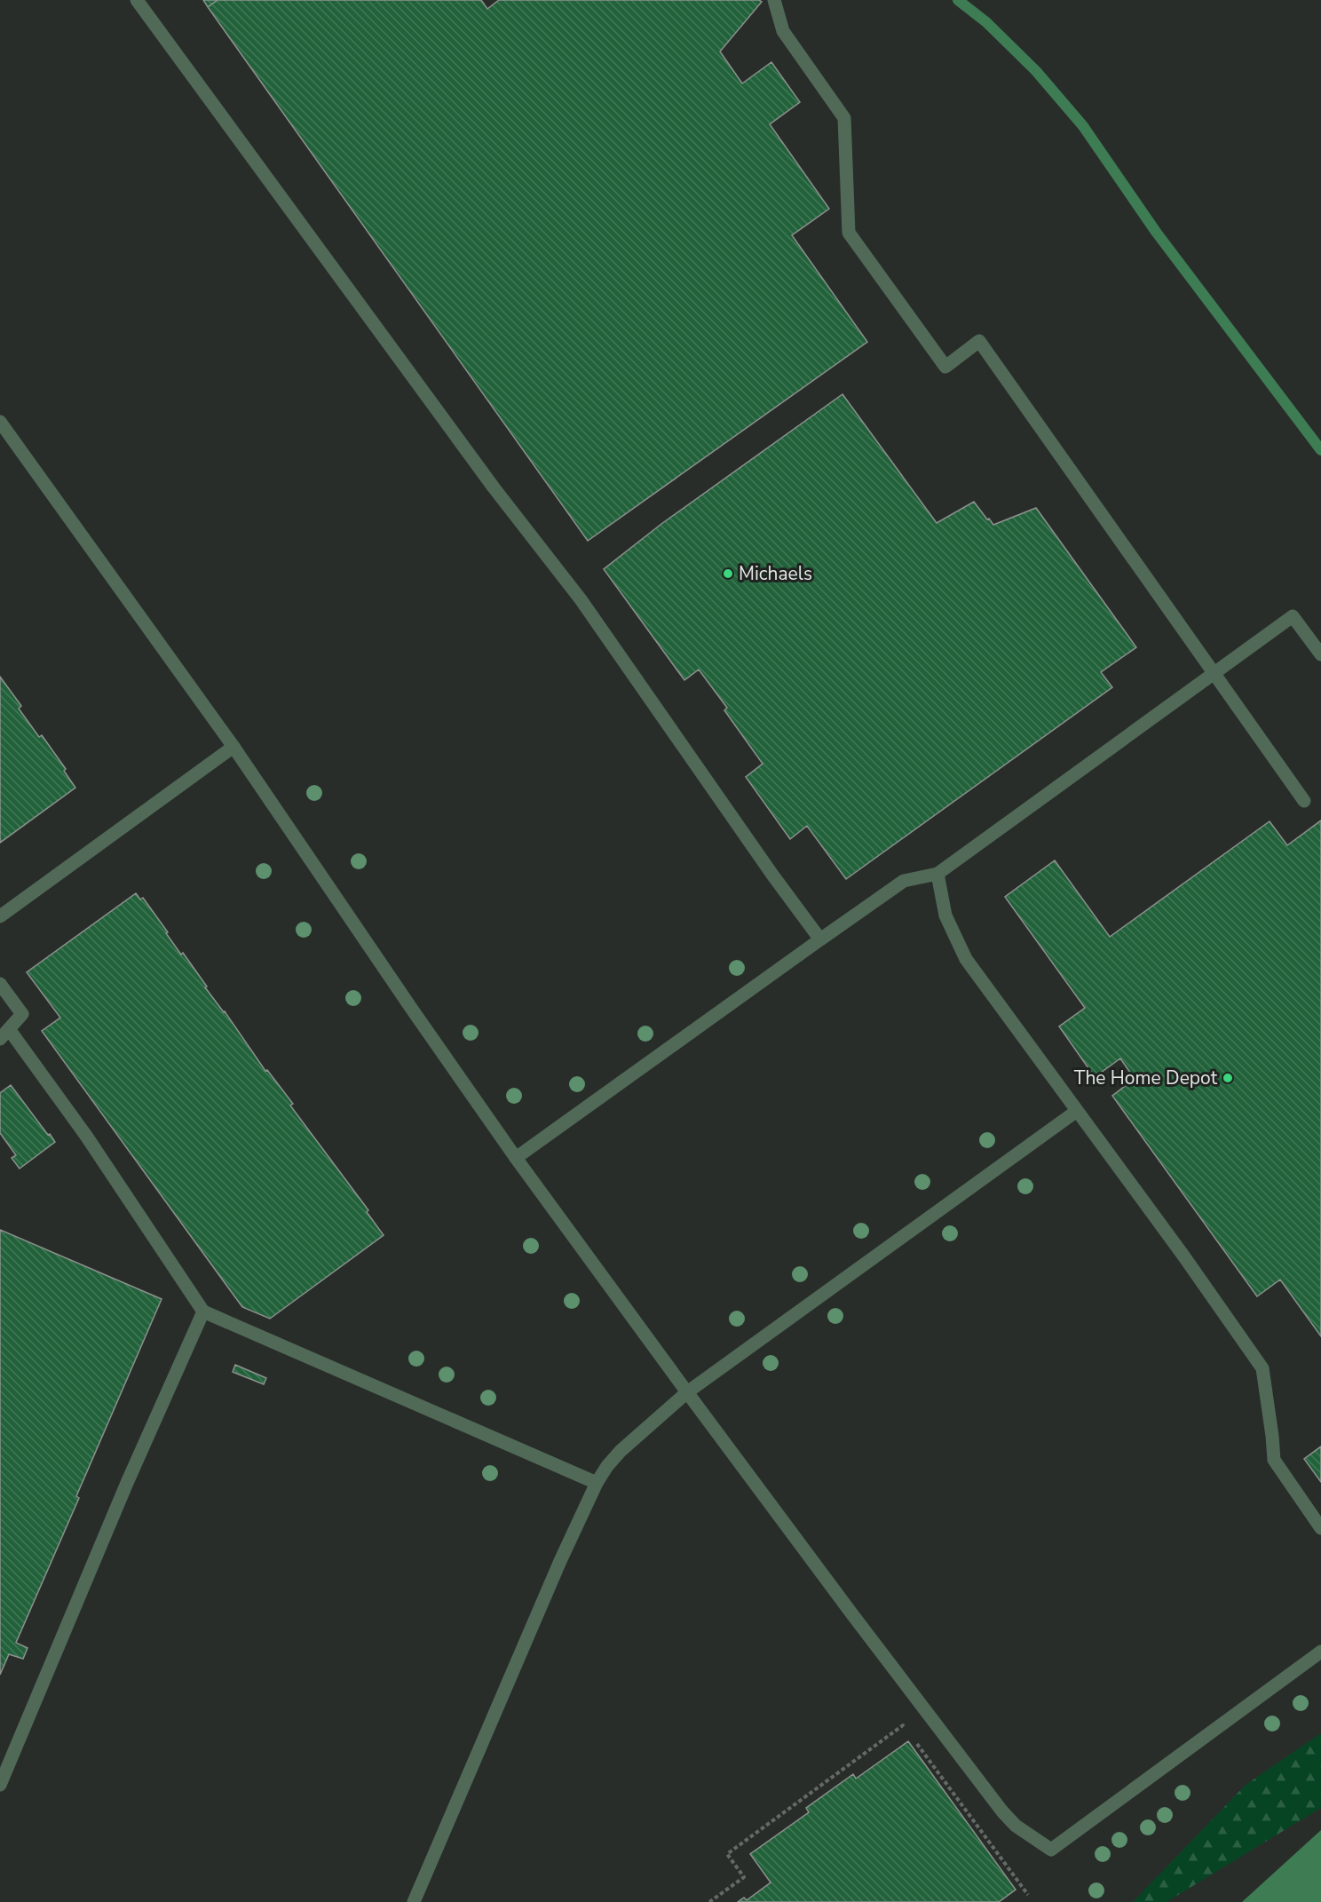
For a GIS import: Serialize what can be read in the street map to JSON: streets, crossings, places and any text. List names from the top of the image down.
{
  "places": ["Michaels", "The Home Depot"]
}
